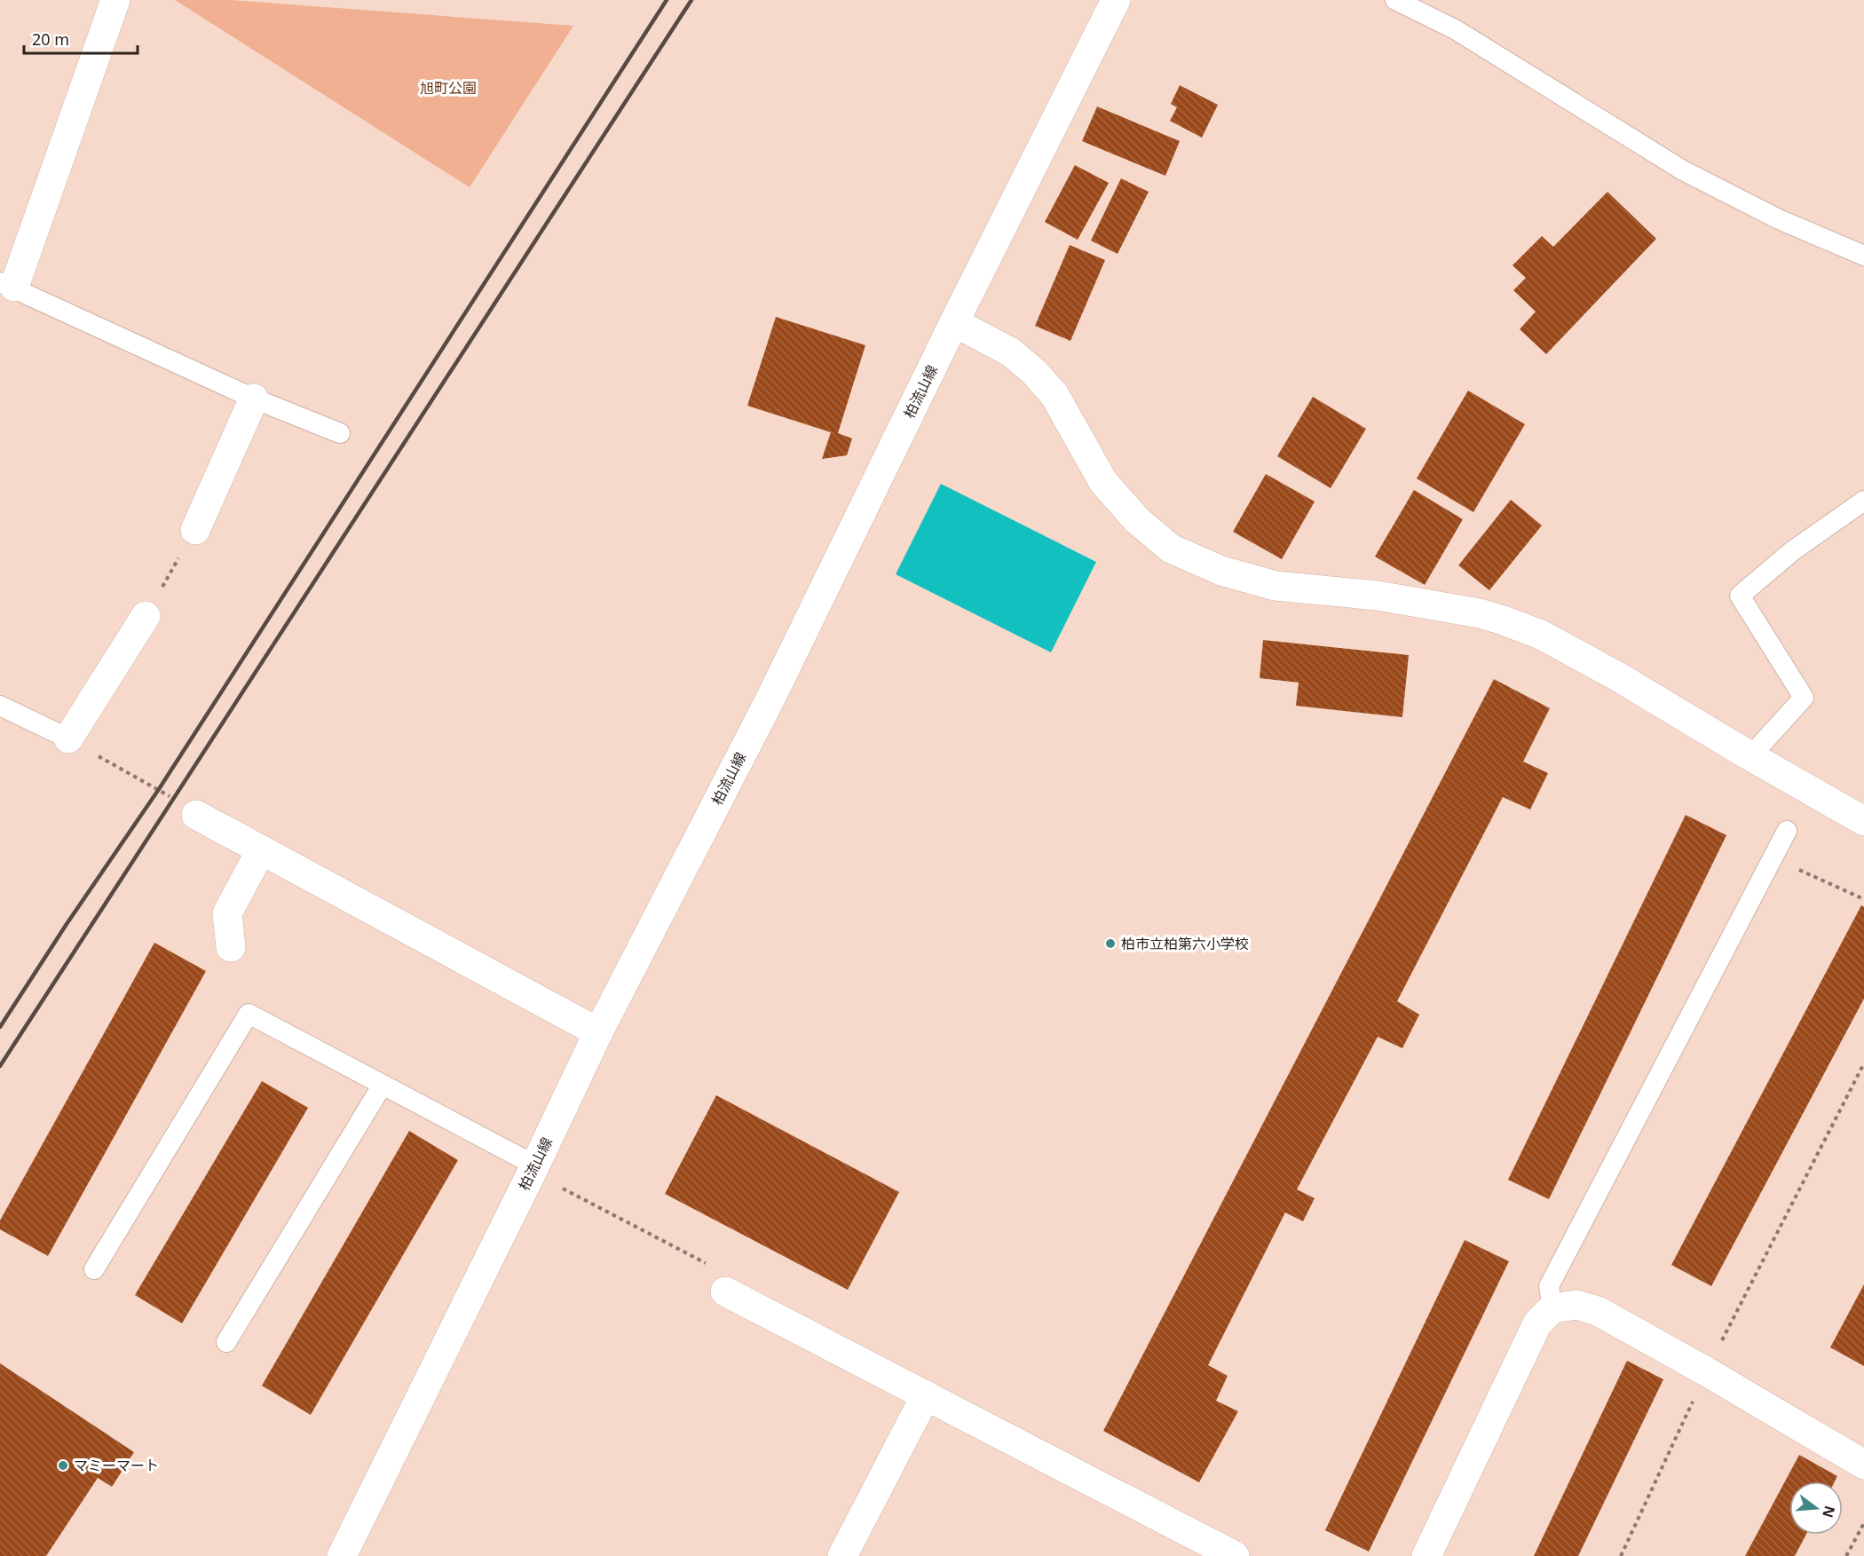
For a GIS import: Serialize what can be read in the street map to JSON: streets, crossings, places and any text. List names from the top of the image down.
{
  "streets": {
    "street": ["柏流山線"]
  },
  "parks": ["旭町公園"],
  "places": ["柏市立柏第六小学校", "マミーマート"],
  "scale_bar": "20 m",
  "north": "right"
}
